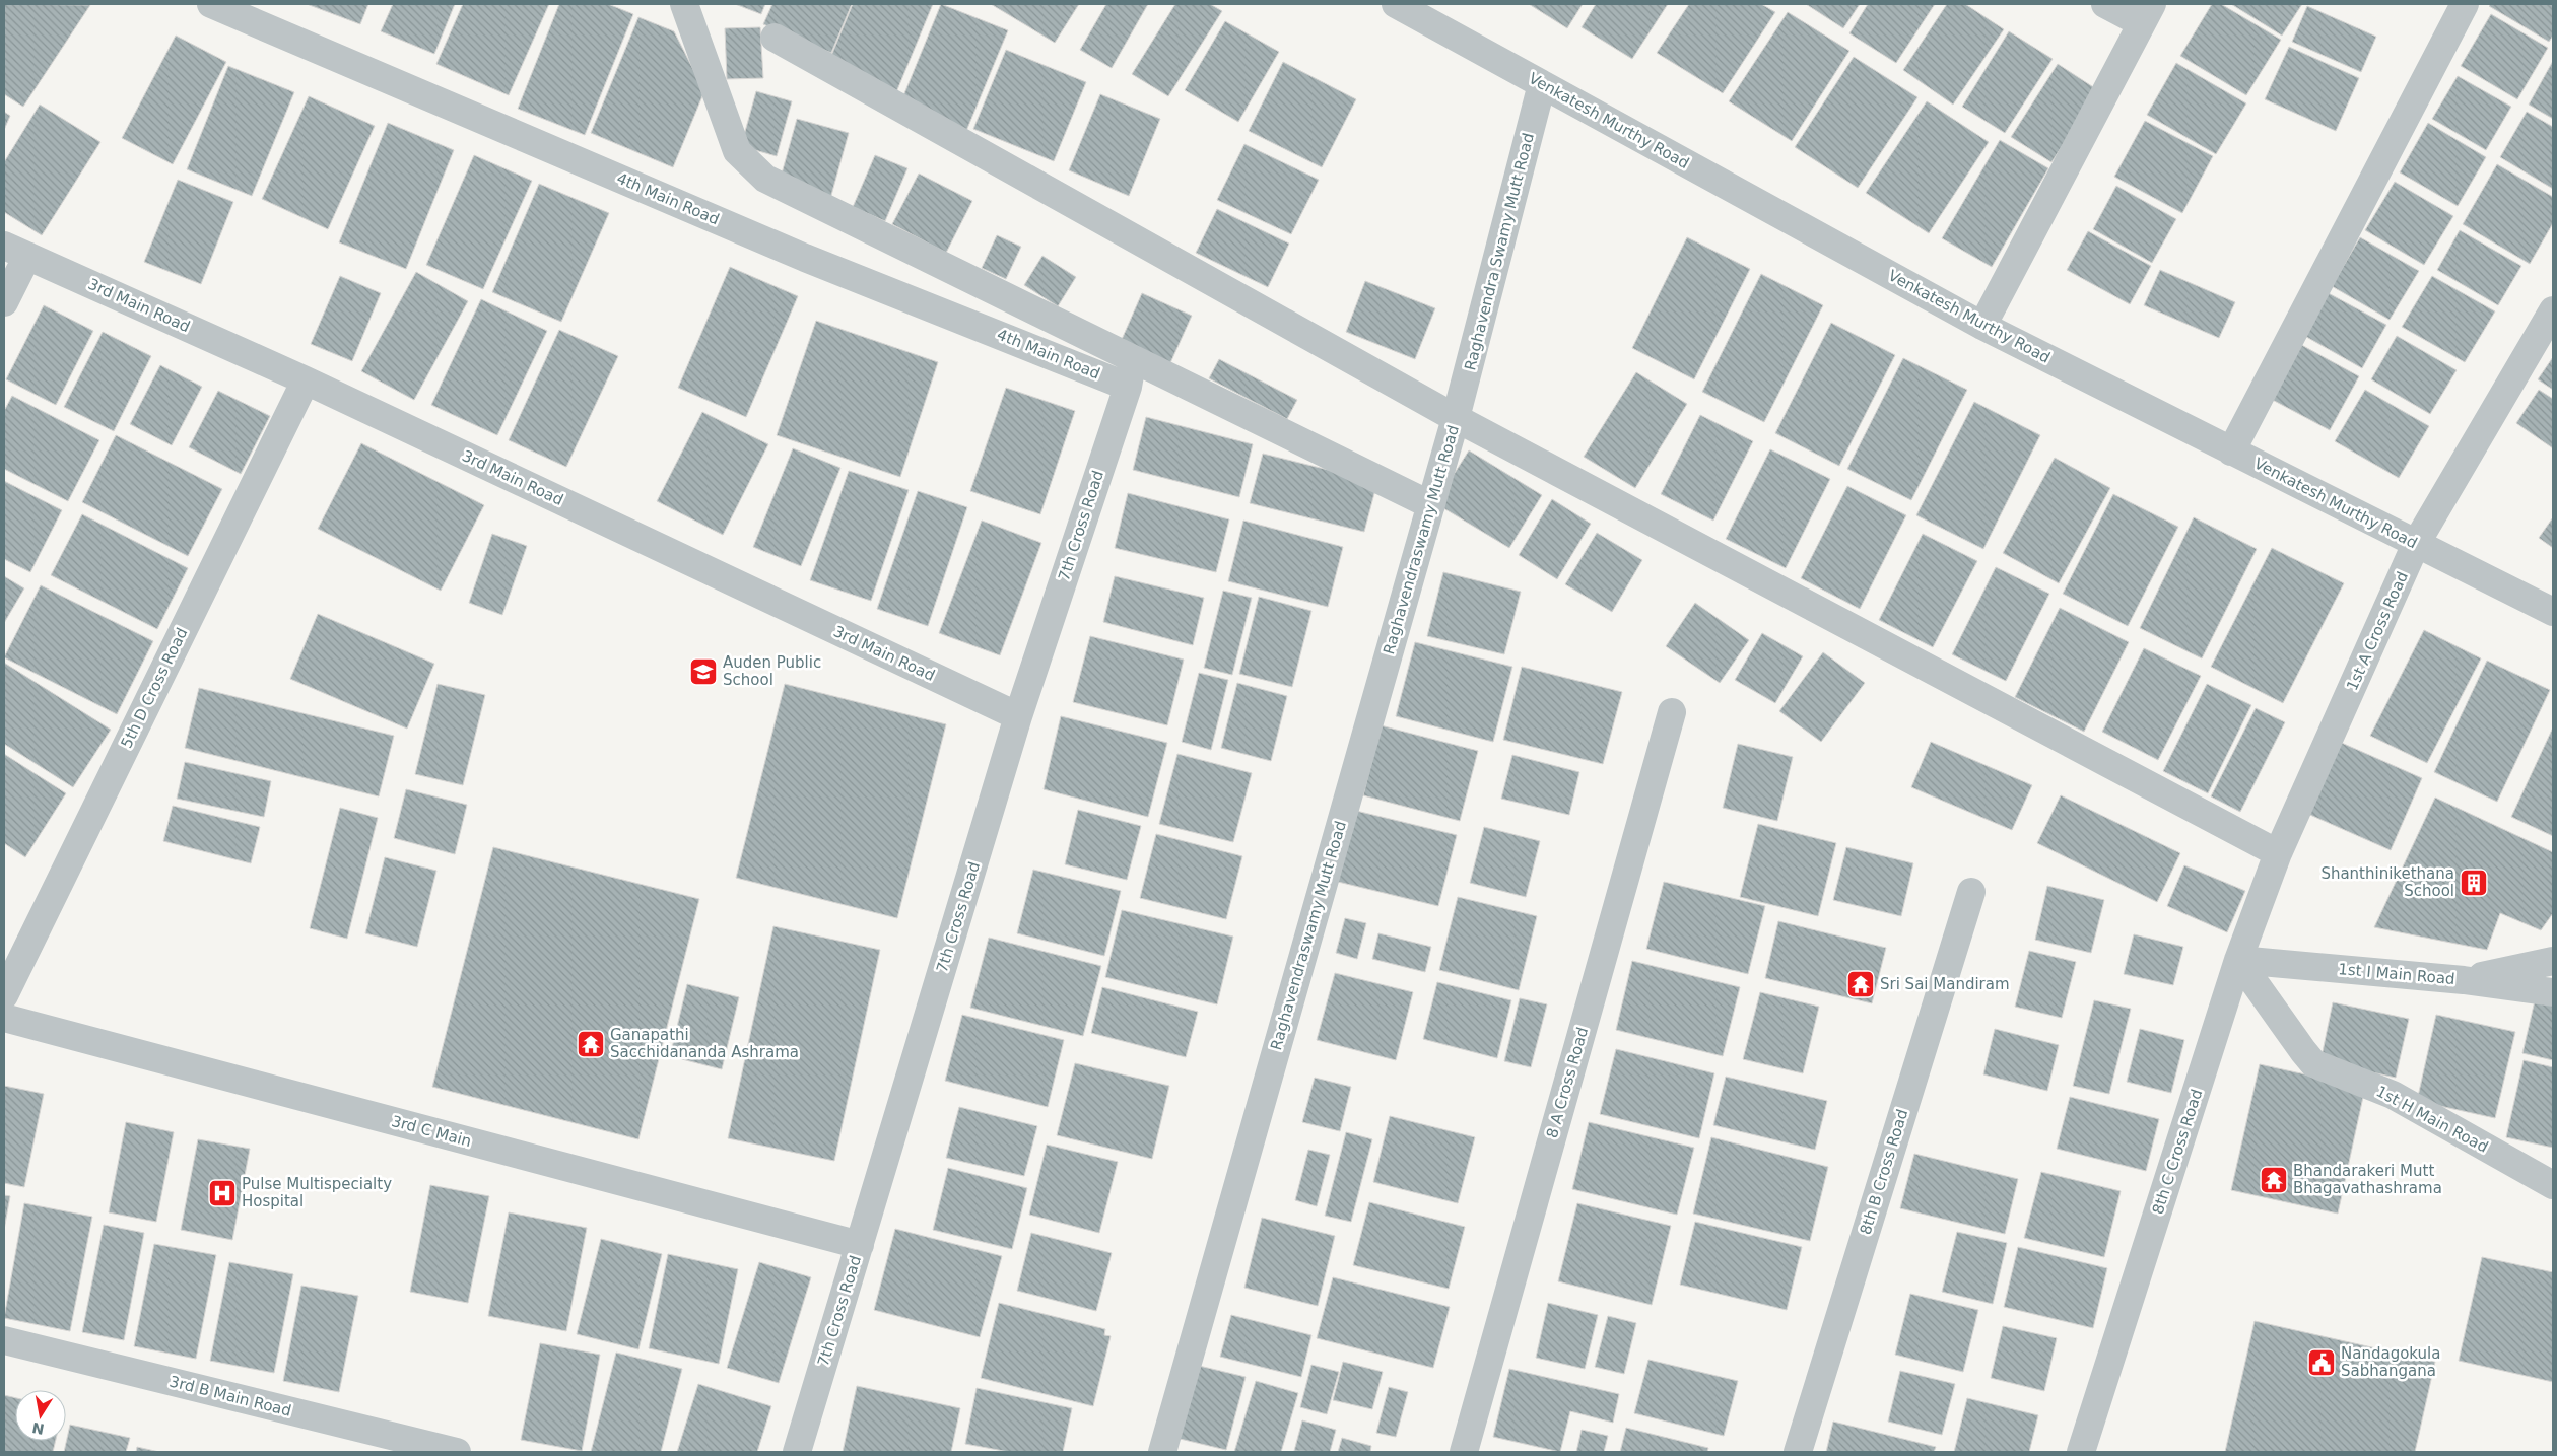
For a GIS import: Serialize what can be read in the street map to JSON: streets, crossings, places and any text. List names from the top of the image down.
{
  "streets": {
    "street": [
      "Venkatesh Murthy Road",
      "4th Main Road",
      "Raghavendra Swamy Mutt Road",
      "3rd Main Road",
      "7th Cross Road",
      "Raghavendraswamy Mutt Road",
      "1st A Cross Road",
      "5th D Cross Road",
      "1st I Main Road",
      "8 A Cross Road",
      "1st H Main Road",
      "3rd C Main",
      "8th C Cross Road",
      "8th B Cross Road",
      "3rd B Main Road"
    ]
  },
  "crossings": [
    ["Venkatesh Murthy Road", "Raghavendra Swamy Mutt Road"],
    ["Venkatesh Murthy Road", "1st A Cross Road"],
    ["4th Main Road", "7th Cross Road"],
    ["Raghavendra Swamy Mutt Road", "Raghavendraswamy Mutt Road"],
    ["3rd Main Road", "7th Cross Road"],
    ["3rd Main Road", "5th D Cross Road"],
    ["7th Cross Road", "3rd C Main"],
    ["1st A Cross Road", "8th C Cross Road"],
    ["1st I Main Road", "1st H Main Road"],
    ["1st I Main Road", "8th C Cross Road"],
    ["1st H Main Road", "8th C Cross Road"]
  ],
  "places": {
    "school or university": ["Auden Public School"],
    "building": ["Shanthinikethana School"],
    "temple": ["Sri Sai Mandiram", "Ganapathi Sacchidananda Ashrama", "Bhandarakeri Mutt Bhagavathashrama"],
    "hospital": ["Pulse Multispecialty Hospital"],
    "public building": ["Nandagokula Sabhangana"]
  },
  "north": "bottom"
}
